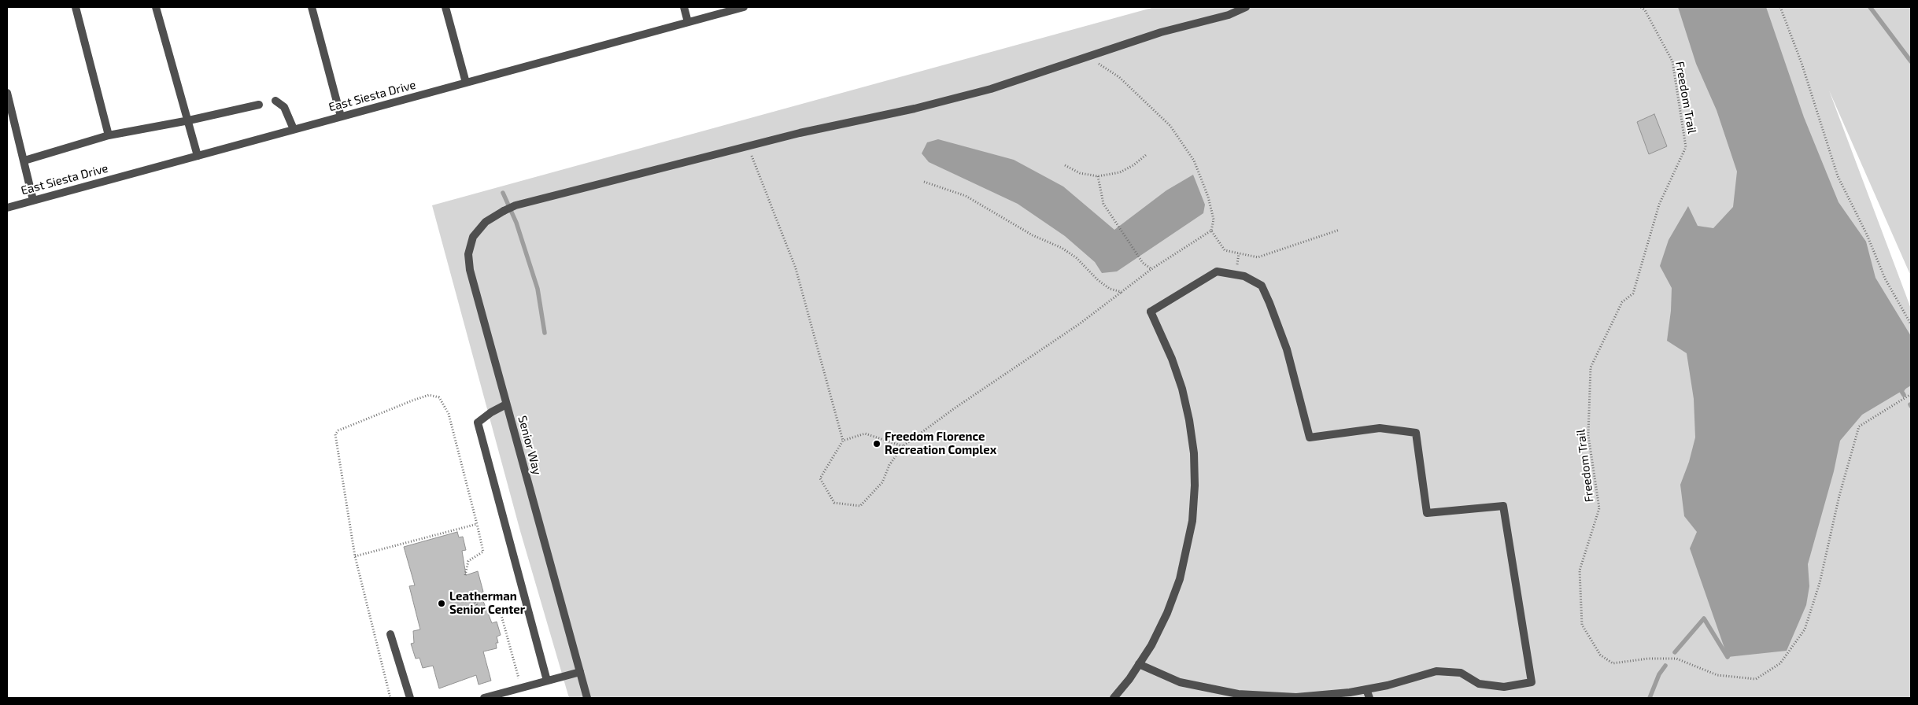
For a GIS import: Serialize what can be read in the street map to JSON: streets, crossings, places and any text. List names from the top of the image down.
{
  "streets": {
    "street": ["East Siesta Drive", "Senior Way"],
    "path": ["Freedom Trail"]
  },
  "places": ["Freedom Florence Recreation Complex", "Leatherman Senior Center"]
}
